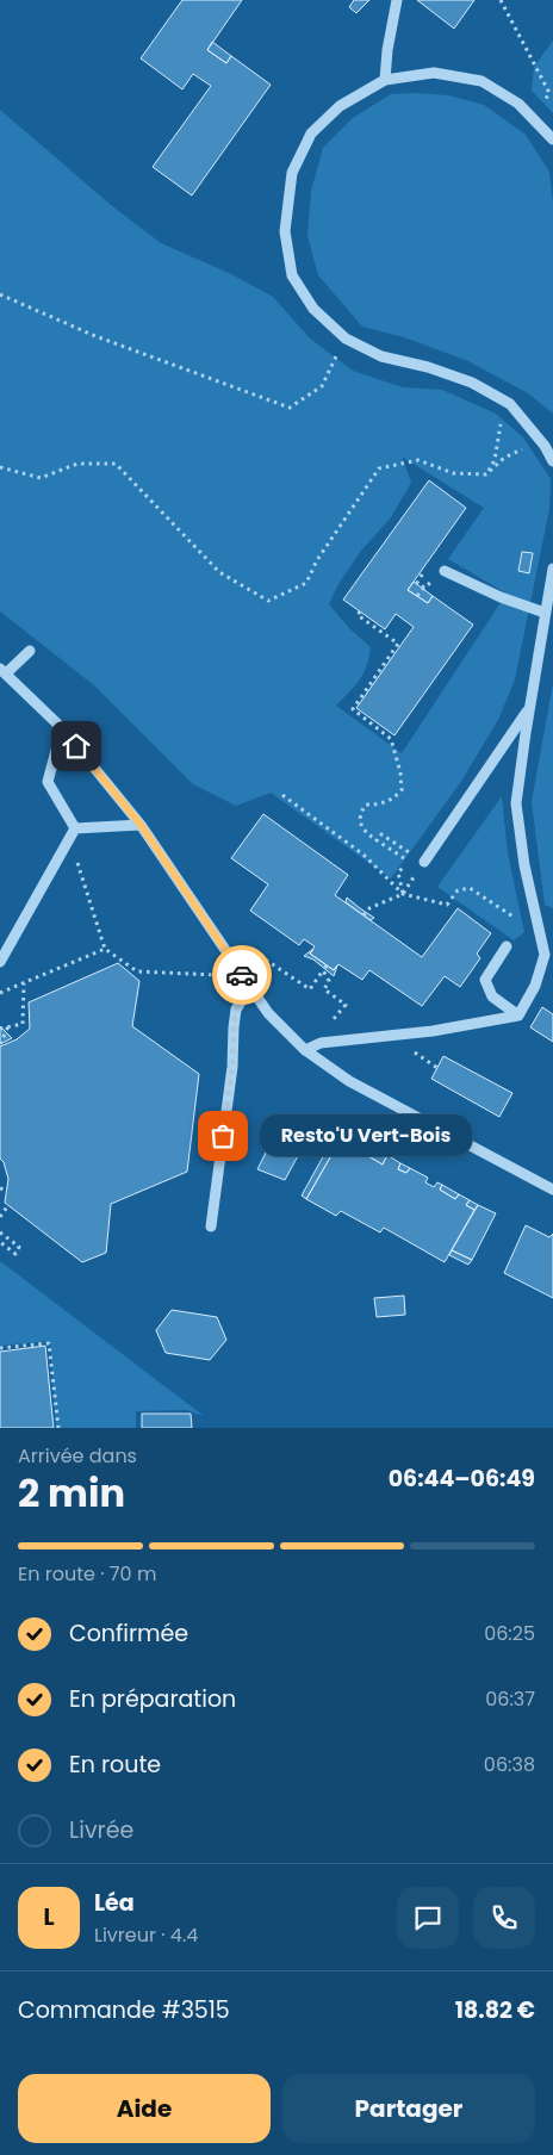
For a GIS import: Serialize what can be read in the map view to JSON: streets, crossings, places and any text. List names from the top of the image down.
{
  "places": ["Resto'U Vert-Bois"],
  "page": {
    "bubble": "Resto'U Vert-Bois",
    "heading": ["2 min", "Arrivée dans", "06:44–06:49"],
    "panel": [
      "Léa",
      "Livreur · 4.4",
      "Commande #3515",
      "18.82 €"
    ],
    "bar": "En route · 70 m",
    "list": [
      ["Confirmée", "06:25"],
      ["En préparation", "06:37"],
      ["En route", "06:38"],
      "Livrée"
    ],
    "round": "L",
    "buttons": ["Aide", "Partager"]
  }
}
